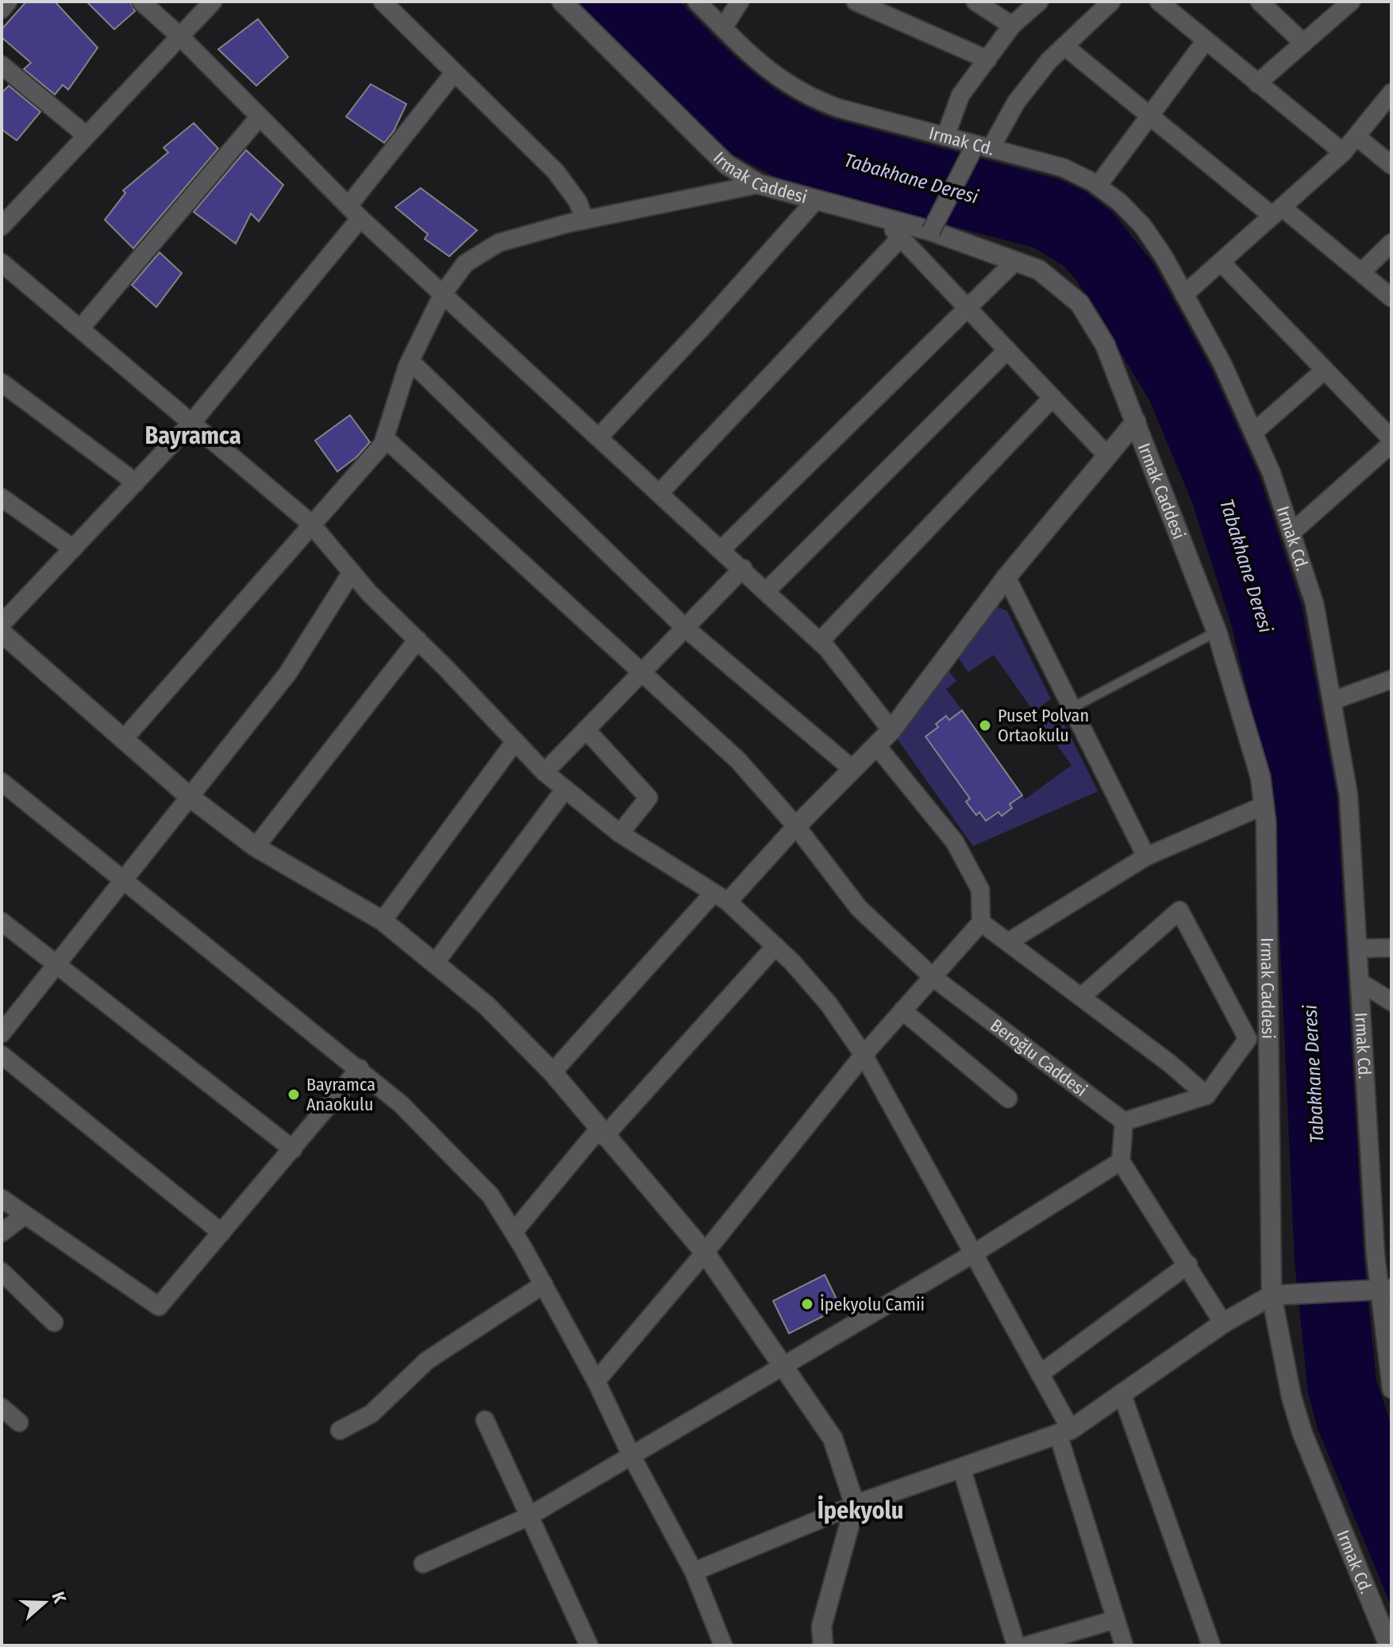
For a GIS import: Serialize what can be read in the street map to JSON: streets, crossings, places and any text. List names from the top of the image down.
{
  "streets": {
    "street": ["Irmak Cd.", "Irmak Caddesi", "Beroğlu Caddesi"]
  },
  "crossings": [
    ["Irmak Cd.", "Irmak Caddesi"]
  ],
  "districts": ["Bayramca", "İpekyolu"],
  "water": ["Tabakhane Deresi"],
  "places": ["Puset Polvan Ortaokulu", "Bayramca Anaokulu", "İpekyolu Camii"],
  "north": "right"
}
